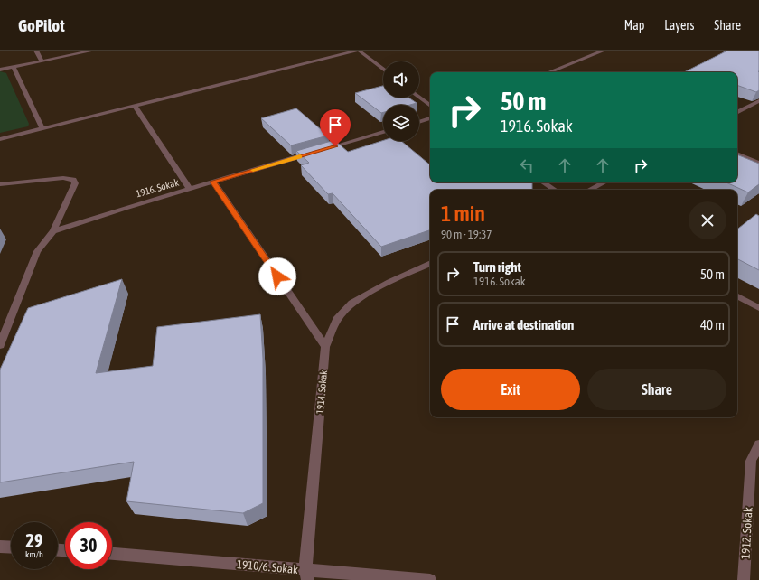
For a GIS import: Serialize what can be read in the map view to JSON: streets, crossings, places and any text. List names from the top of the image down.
{
  "streets": {
    "street": [
      "1916. Sokak",
      "1914. Sokak",
      "1912. Sokak",
      "1910/6. Sokak"
    ]
  },
  "crossings": [
    ["1914. Sokak", "1910/6. Sokak"]
  ],
  "page": {
    "header": "GoPilot",
    "nav": ["Map", "Layers", "Share"],
    "turn": ["50 m", "1916. Sokak"],
    "heading": ["1 min", "90 m · 19:37"],
    "list": [
      {
        "name": "Turn right",
        "note": "1916. Sokak",
        "value": "50 m"
      },
      {
        "name": "Arrive at destination",
        "value": "40 m"
      }
    ],
    "buttons": ["Exit", "Share"],
    "speed": "29 km/h",
    "limit": "30"
  }
}
